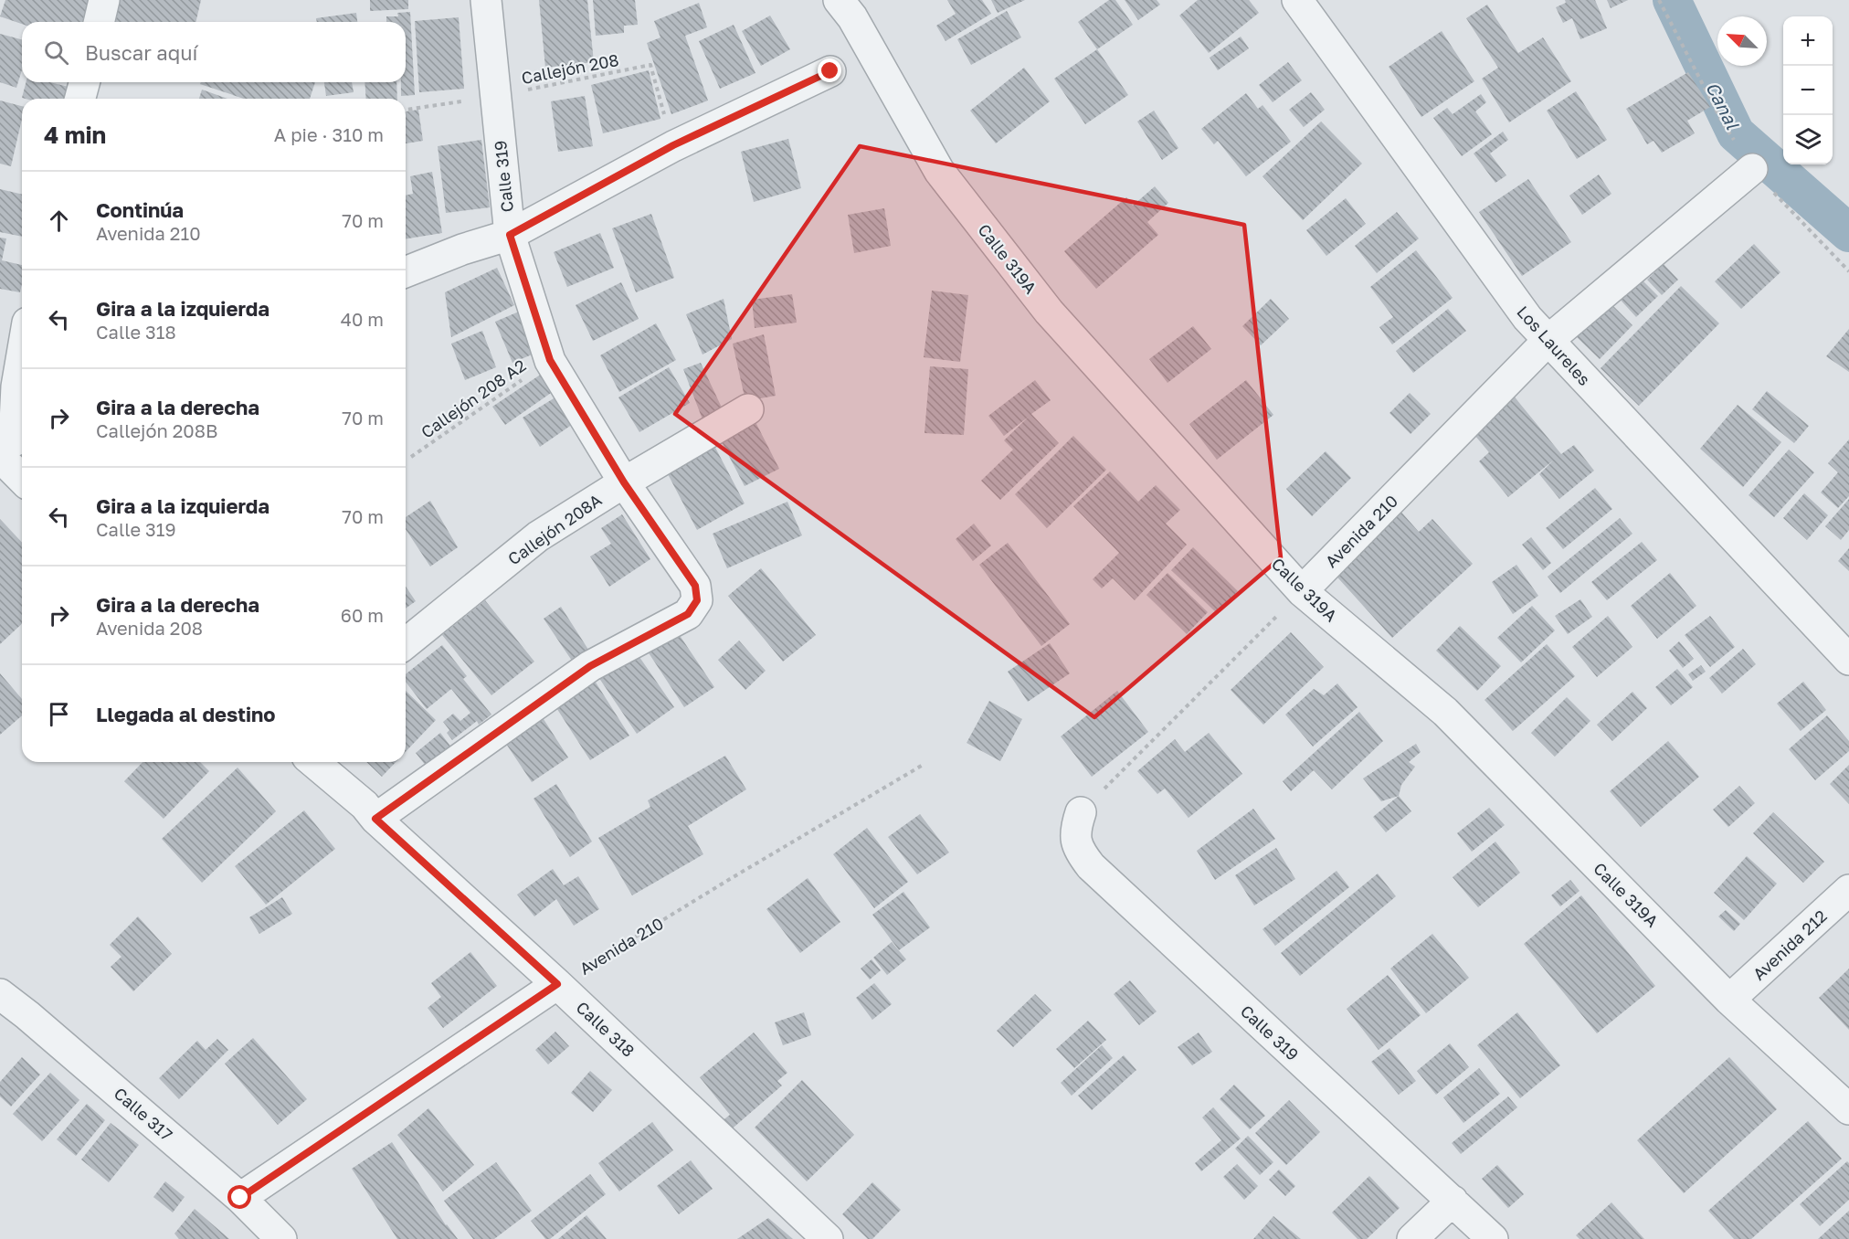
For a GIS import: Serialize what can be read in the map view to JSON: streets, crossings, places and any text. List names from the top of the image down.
{
  "streets": {
    "street": [
      "Calle 319",
      "Calle 319A",
      "Los Laureles",
      "Callejón 208A",
      "Avenida 210",
      "Avenida 212",
      "Calle 318",
      "Calle 317"
    ],
    "path": ["Callejón 208", "Callejón 208 A2"]
  },
  "crossings": [
    ["Callejón 208", "Calle 319"],
    ["Calle 319", "Callejón 208 A2"],
    ["Calle 319", "Callejón 208A"],
    ["Calle 319", "Calle 318"],
    ["Calle 319A", "Avenida 210"],
    ["Calle 319A", "Avenida 212"],
    ["Los Laureles", "Avenida 210"],
    ["Avenida 210", "Calle 318"]
  ],
  "water": ["Canal"],
  "north": "top left",
  "page": {
    "map_buttons": ["+", "−"],
    "search": "Buscar aquí",
    "heading": ["4 min", "A pie · 310 m"],
    "list": [
      ["Continúa", "Avenida 210", "70 m"],
      ["Gira a la izquierda", "Calle 318", "40 m"],
      ["Gira a la derecha", "Callejón 208B", "70 m"],
      ["Gira a la izquierda", "Calle 319", "70 m"],
      ["Gira a la derecha", "Avenida 208", "60 m"],
      "Llegada al destino"
    ]
  }
}
